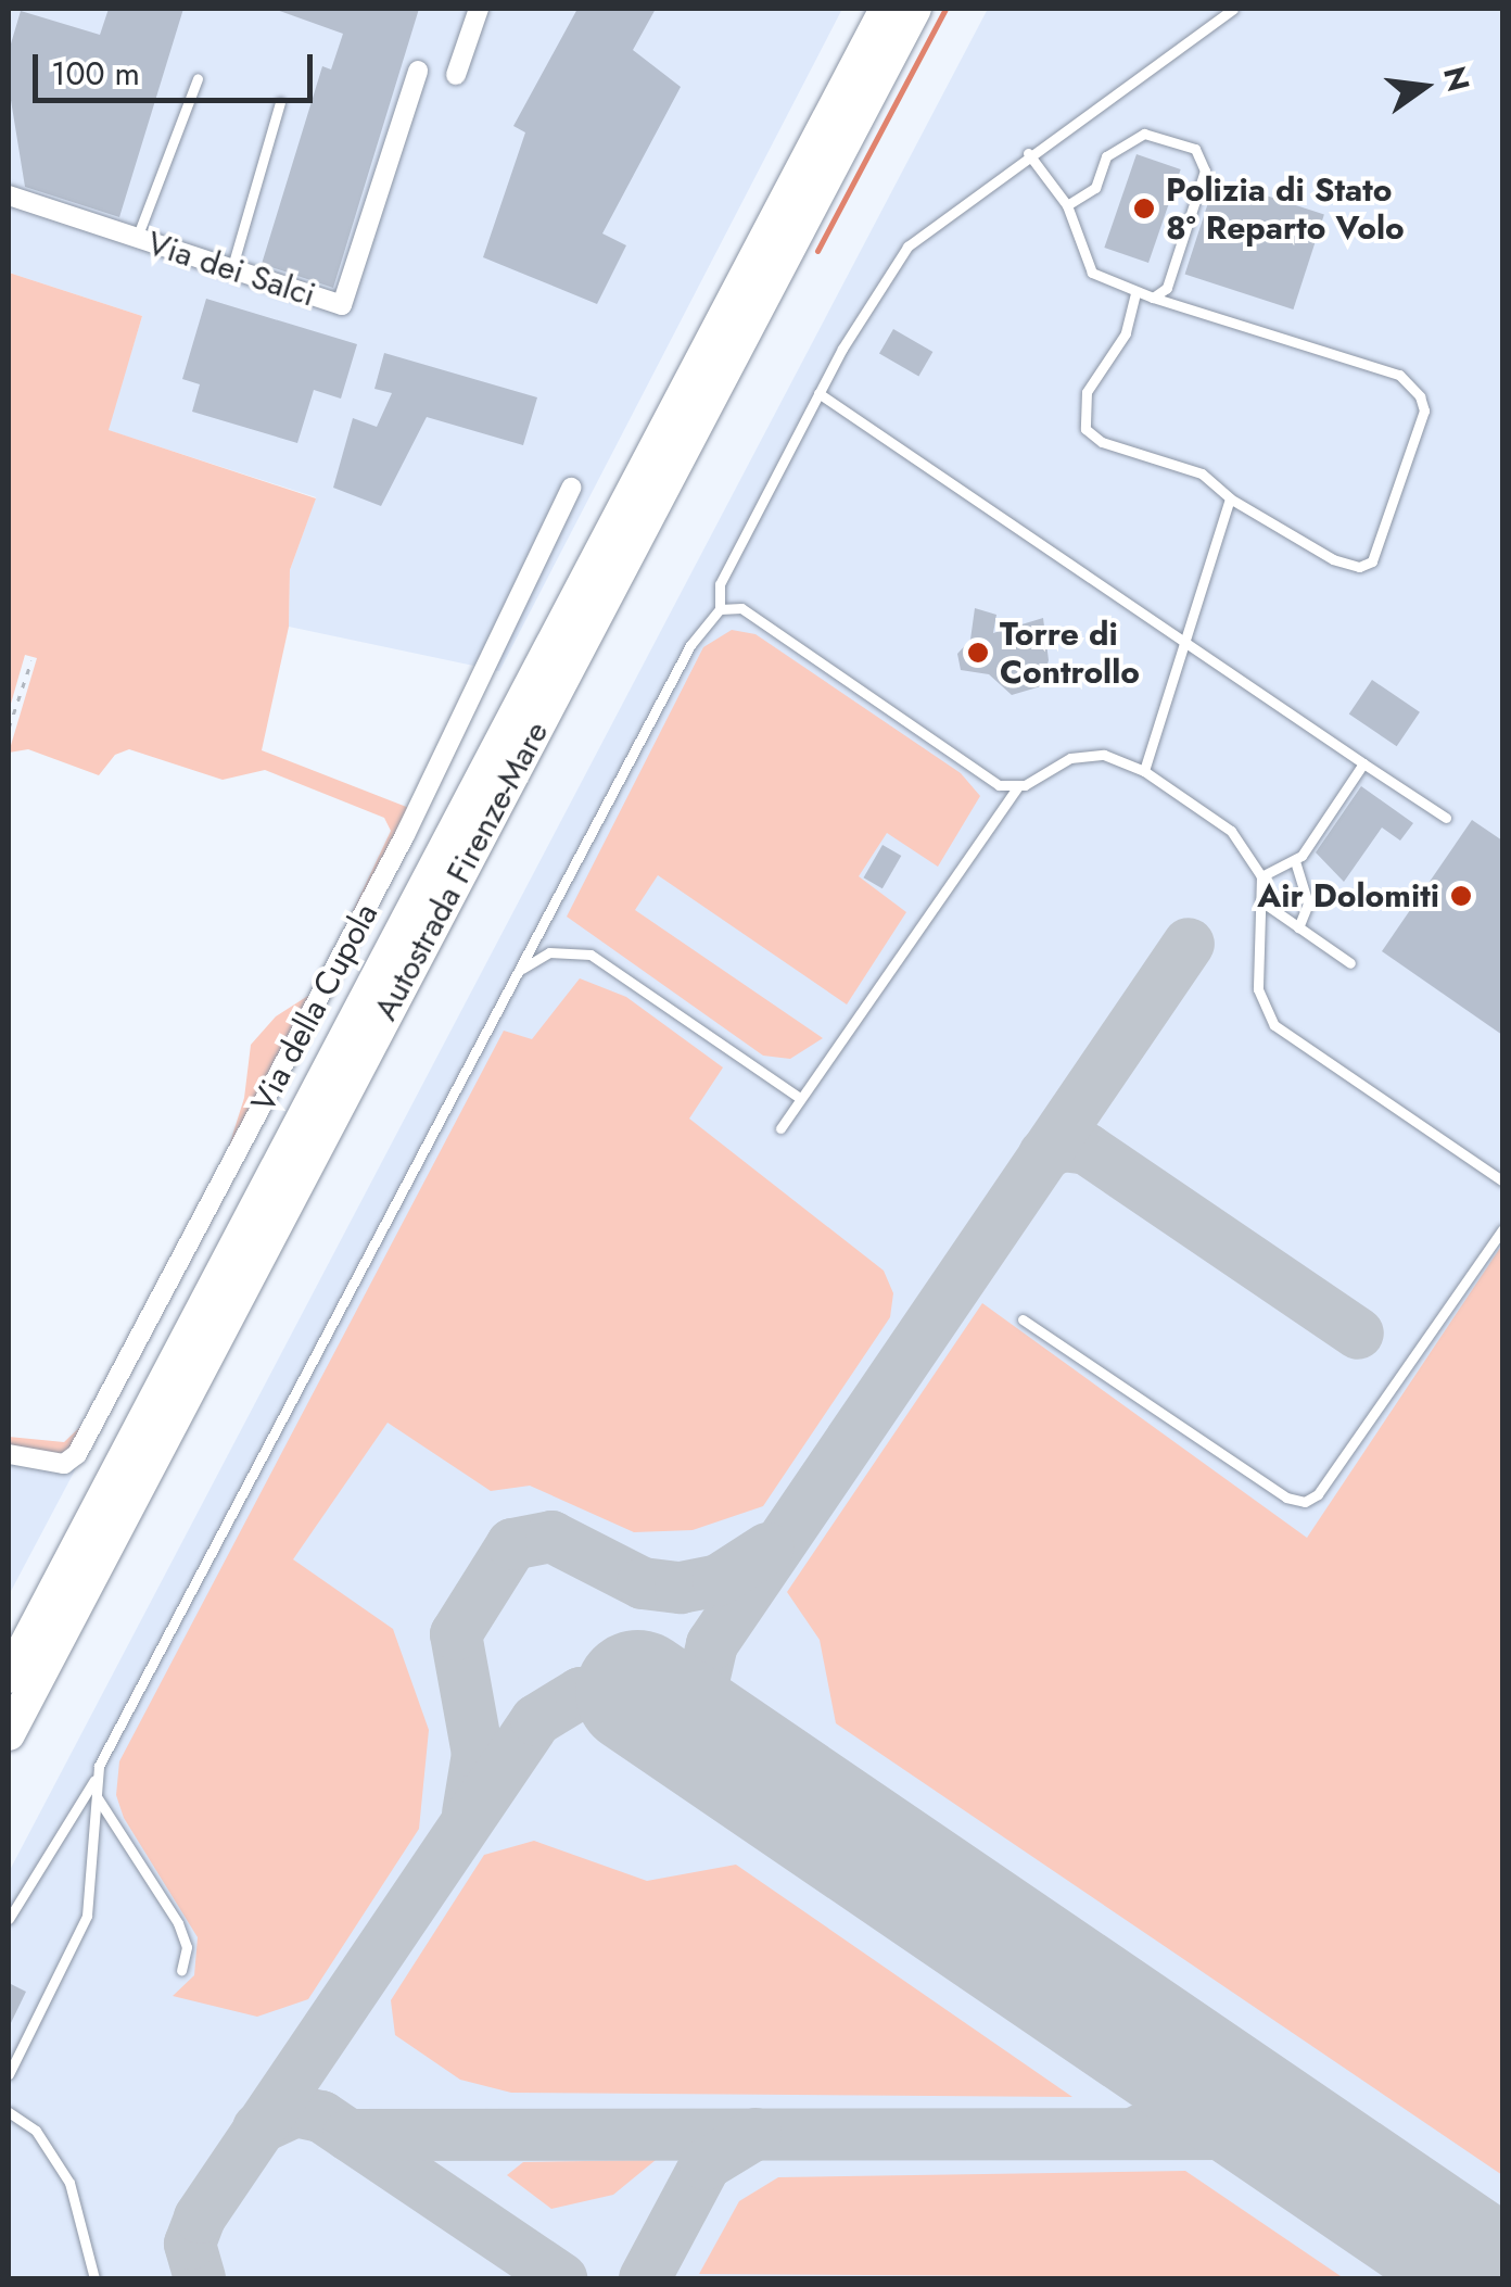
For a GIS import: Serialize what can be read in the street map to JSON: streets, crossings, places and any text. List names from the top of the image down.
{
  "streets": {
    "highway": ["Autostrada Firenze-Mare"],
    "street": ["Via dei Salci", "Via della Cupola"]
  },
  "places": ["Polizia di Stato 8° Reparto Volo", "Torre di Controllo", "Air Dolomiti"],
  "scale_bar": "100 m",
  "north": "right"
}
